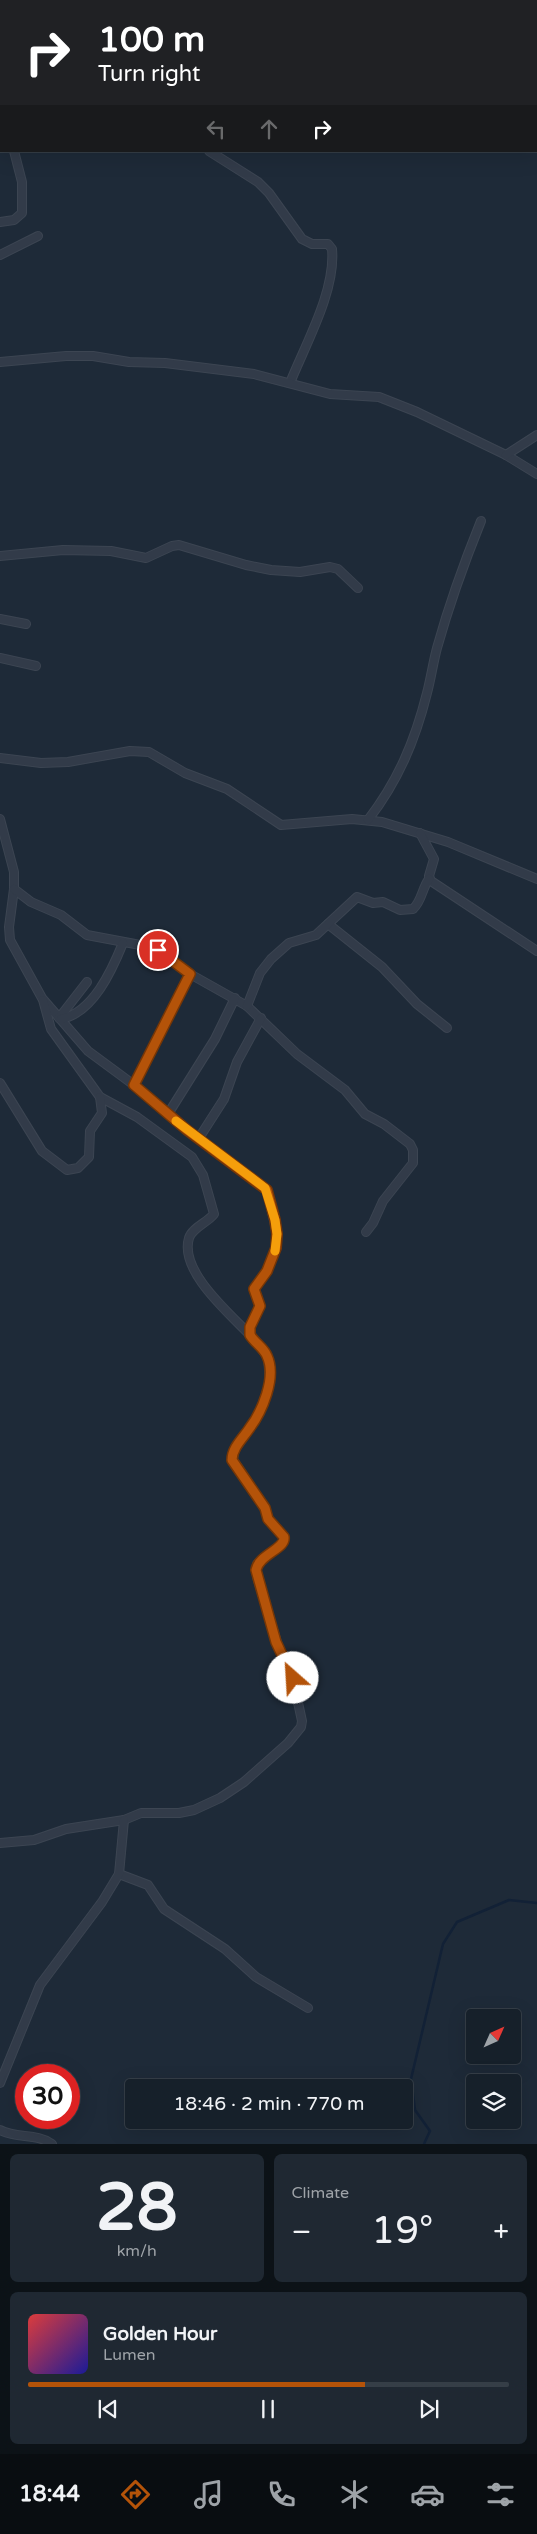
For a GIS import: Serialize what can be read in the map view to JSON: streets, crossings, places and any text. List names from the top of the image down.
{
  "north": "top right",
  "page": {
    "turn": ["100 m", "Turn right"],
    "limit": "30",
    "trip": "18:46 · 2 min · 770 m",
    "tile": [
      ["28", "km/h"],
      "Climate"
    ],
    "heat": ["−", "19°", "+"],
    "song": ["Golden Hour", "Lumen"],
    "tabs": "18:44"
  }
}
